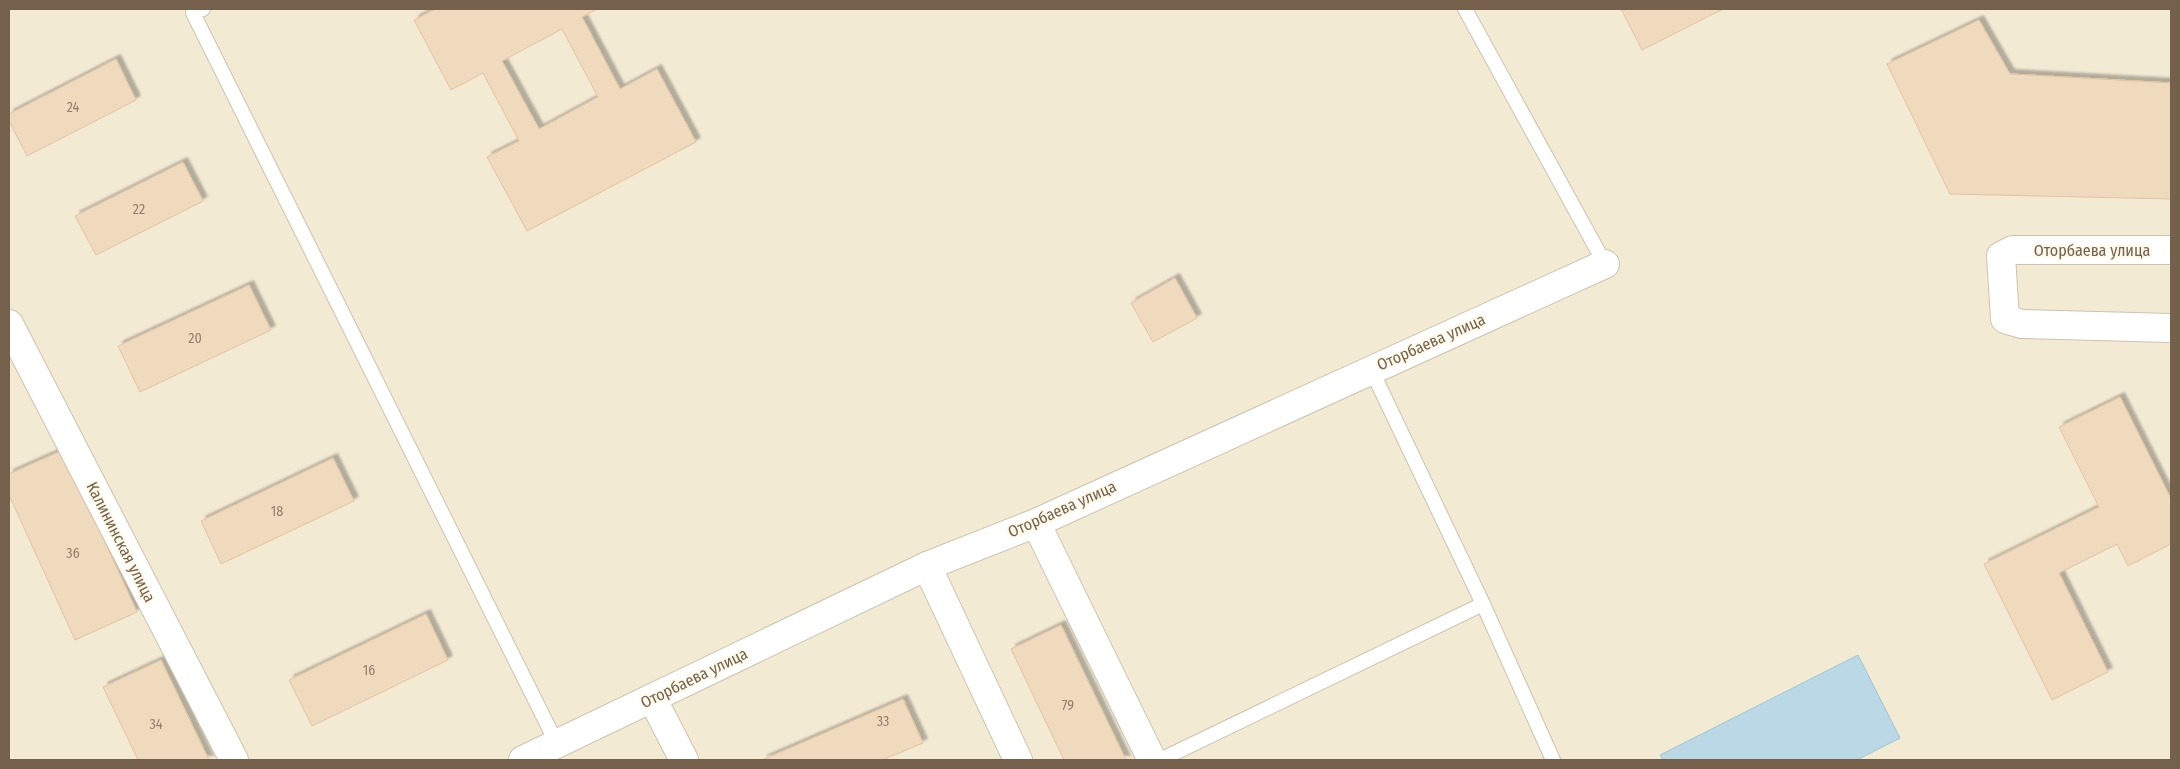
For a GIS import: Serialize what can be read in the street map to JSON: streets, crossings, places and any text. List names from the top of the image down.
{
  "streets": {
    "street": ["Оторбаева улица", "Калининская улица"]
  },
  "house_numbers": [
    "24",
    "22",
    "20",
    "18",
    "36",
    "16",
    "79",
    "33",
    "34"
  ]
}
